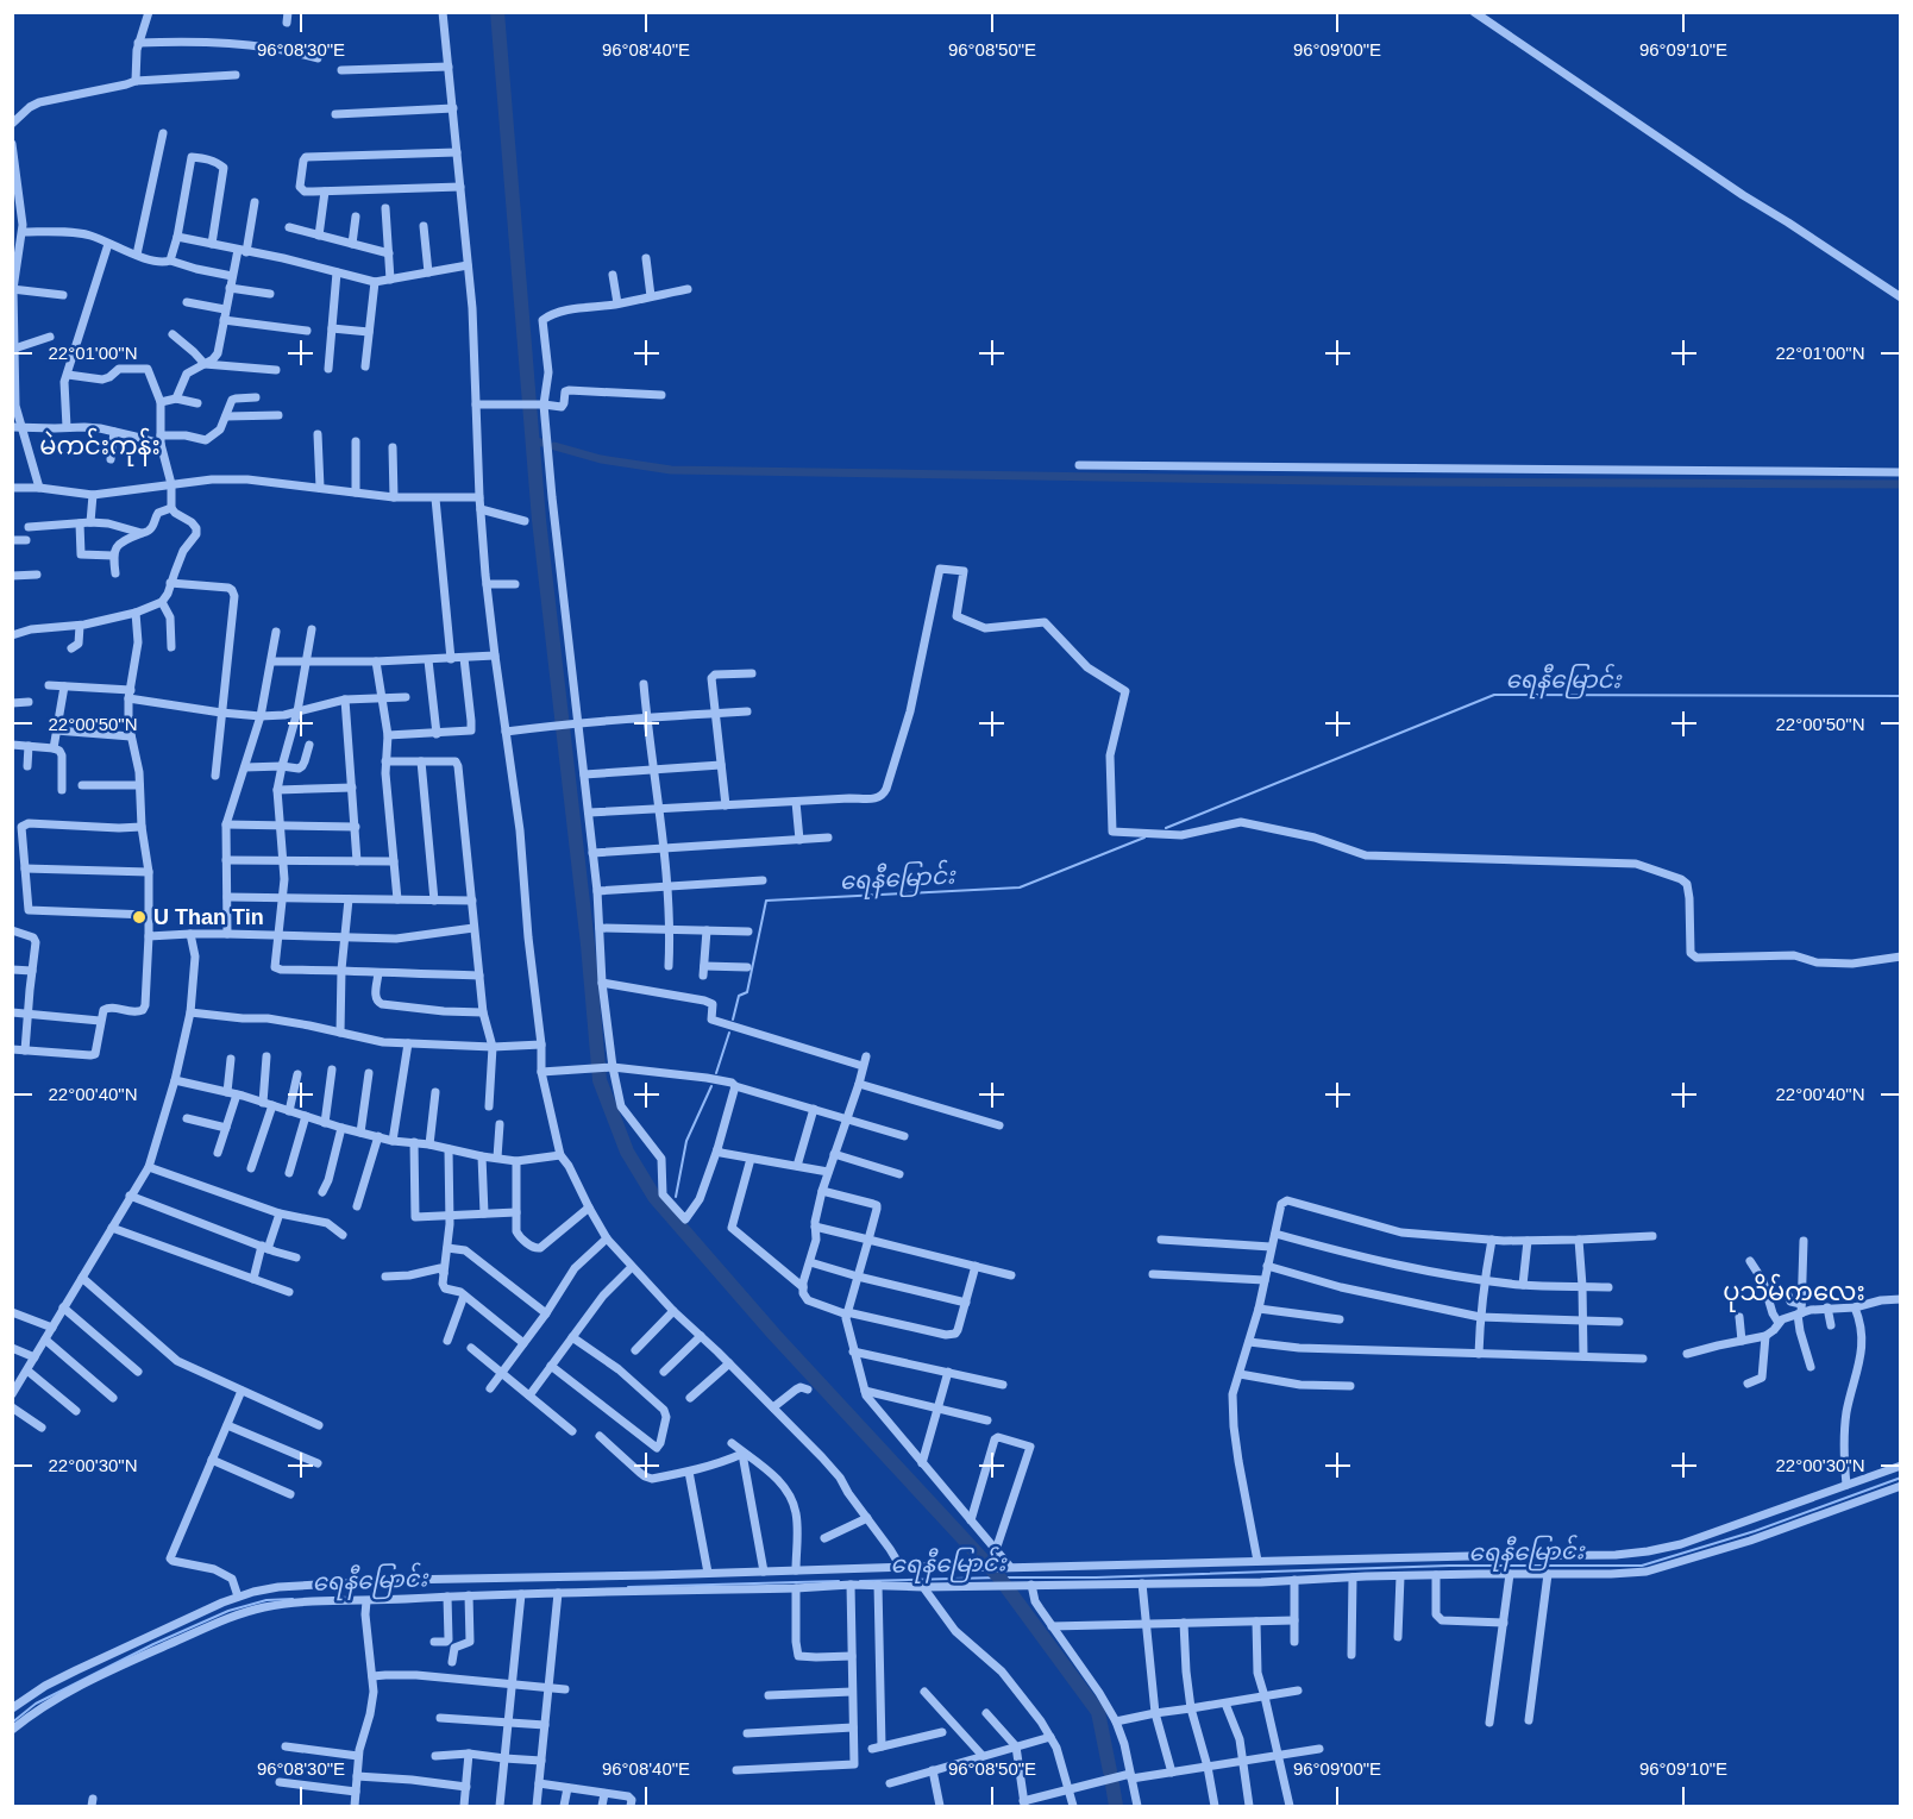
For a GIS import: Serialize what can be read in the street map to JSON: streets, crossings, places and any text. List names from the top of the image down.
{
  "districts": ["မဲကင်းကုန်း", "ပုသိမ်ကလေး"],
  "water": ["ရေနီမြောင်း"],
  "places": ["U Than Tin"],
  "coordinates": [
    "96°08'30\"E",
    "96°08'40\"E",
    "96°08'50\"E",
    "96°09'00\"E",
    "96°09'10\"E",
    "22°01'00\"N",
    "22°00'50\"N",
    "22°00'40\"N",
    "22°00'30\"N"
  ]
}
